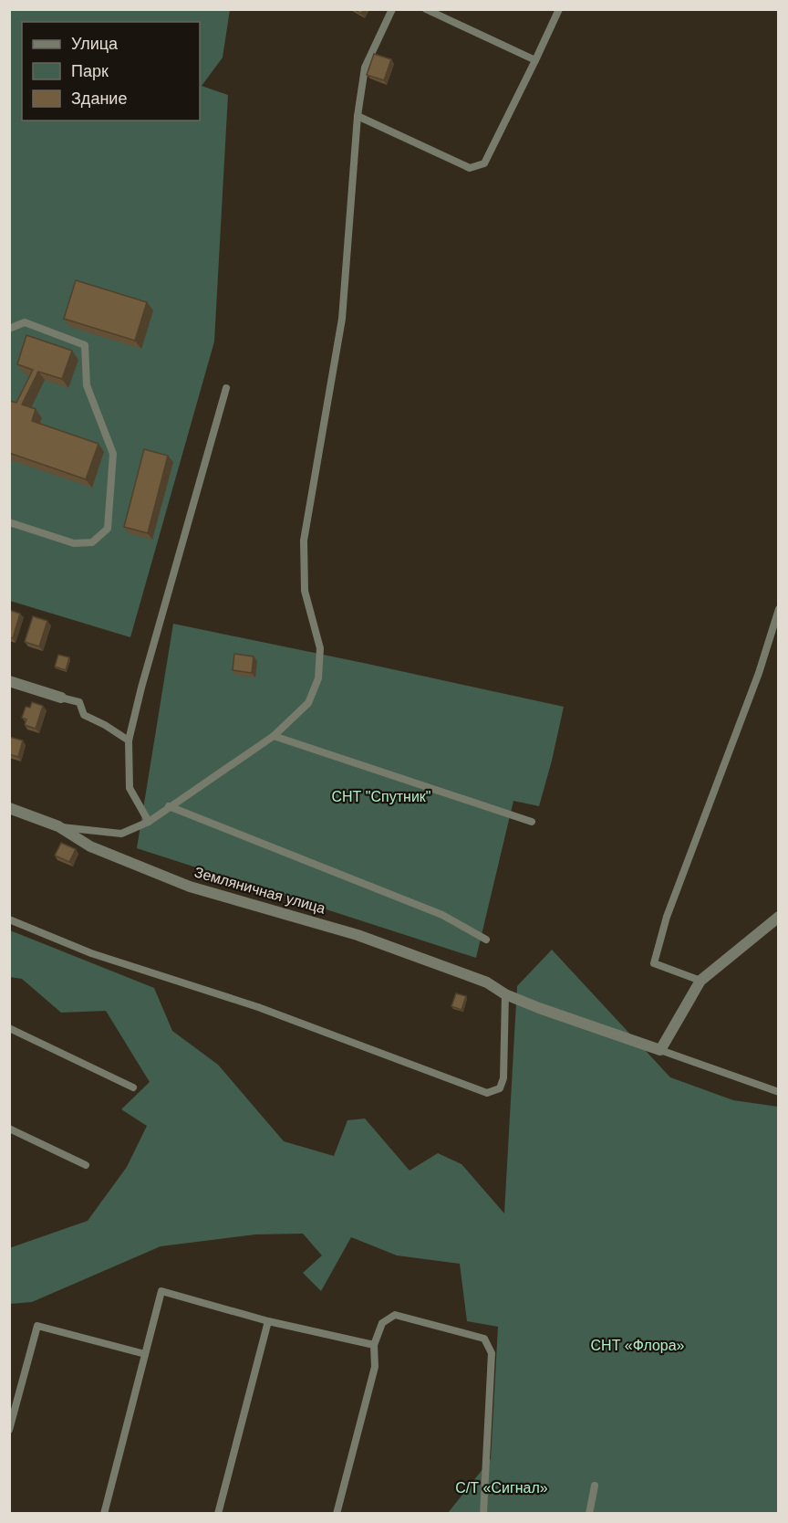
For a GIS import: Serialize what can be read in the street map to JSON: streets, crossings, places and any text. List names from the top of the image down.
{
  "streets": {
    "street": ["Земляничная улица"]
  },
  "parks": ["СНТ \"Спутник\"", "СНТ «Флора»", "С/Т «Сигнал»"],
  "legend": ["Улица", "Парк", "Здание"]
}
